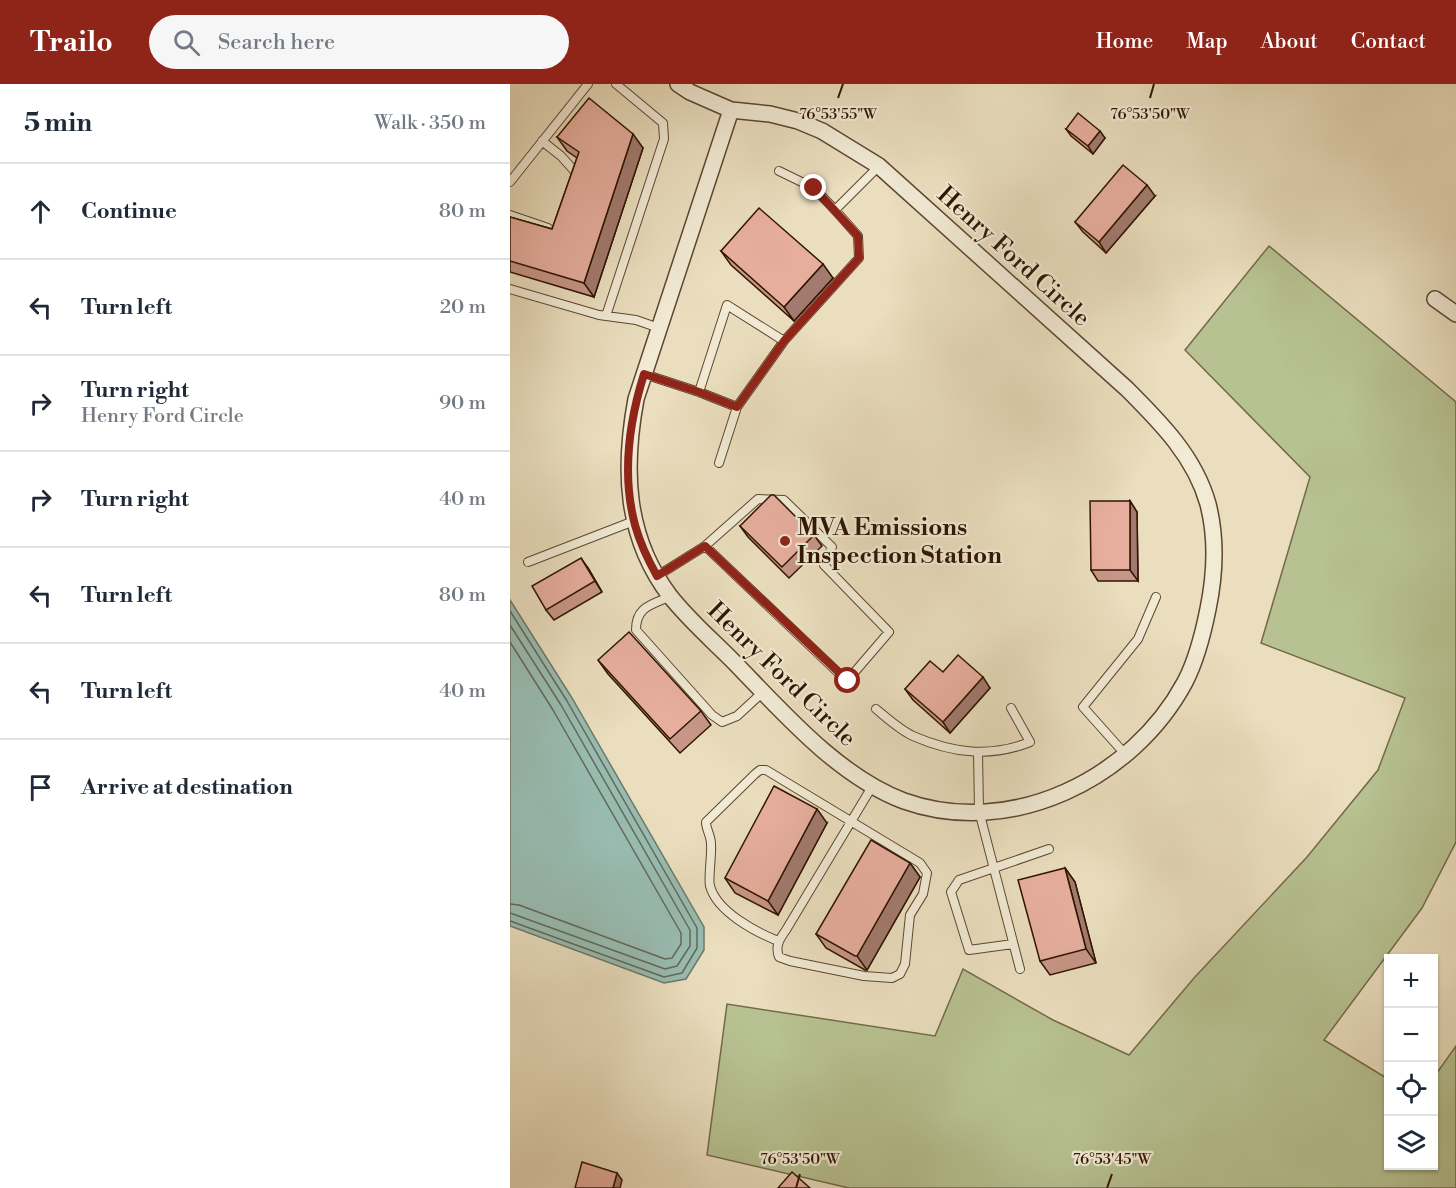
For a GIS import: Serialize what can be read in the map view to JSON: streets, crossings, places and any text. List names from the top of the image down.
{
  "streets": {
    "street": ["Henry Ford Circle"]
  },
  "places": ["MVA Emissions Inspection Station"],
  "page": {
    "header": "Trailo",
    "search": "Search here",
    "nav": [
      "Home",
      "Map",
      "About",
      "Contact"
    ],
    "heading": ["5 min", "Walk · 350 m"],
    "list": [
      ["Continue", "80 m"],
      ["Turn left", "20 m"],
      ["Turn right", "Henry Ford Circle", "90 m"],
      ["Turn right", "40 m"],
      ["Turn left", "80 m"],
      ["Turn left", "40 m"],
      "Arrive at destination"
    ],
    "map_buttons": ["+", "−"]
  },
  "coordinates": ["76°53'55\"W", "76°53'50\"W", "76°53'45\"W"]
}
